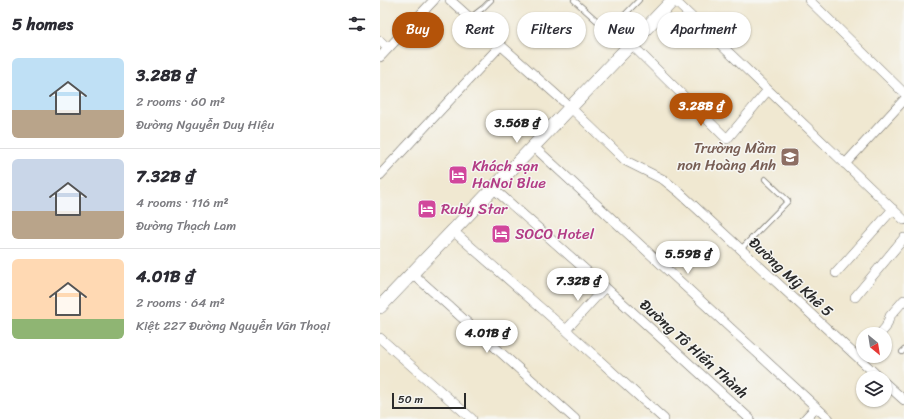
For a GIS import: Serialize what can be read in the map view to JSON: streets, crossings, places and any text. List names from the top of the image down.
{
  "streets": {
    "street": ["Đường Mỹ Khê 5", "Đường Tô Hiến Thành"]
  },
  "places": {
    "school or university": ["Trường Mầm non Hoàng Anh"],
    "hotel": ["Khách sạn HaNoi Blue", "Ruby Star", "SOCO Hotel"]
  },
  "scale_bar": "50 m",
  "north": "bottom right",
  "page": {
    "heading": "5 homes",
    "chip": [
      "Buy",
      "Rent",
      "Filters",
      "New",
      "Apartment"
    ],
    "list": [
      {
        "name": "3.28B ₫",
        "note": "2 rooms · 60 m² · Đường Nguyễn Duy Hiệu"
      },
      {
        "name": "7.32B ₫",
        "note": "4 rooms · 116 m² · Đường Thạch Lam"
      },
      {
        "name": "4.01B ₫",
        "note": "2 rooms · 64 m² · Kiệt 227 Đường Nguyễn Văn Thoại"
      }
    ],
    "price": [
      "3.28B ₫",
      "3.56B ₫",
      "5.59B ₫",
      "7.32B ₫",
      "4.01B ₫"
    ],
    "scale": "50 m"
  }
}
